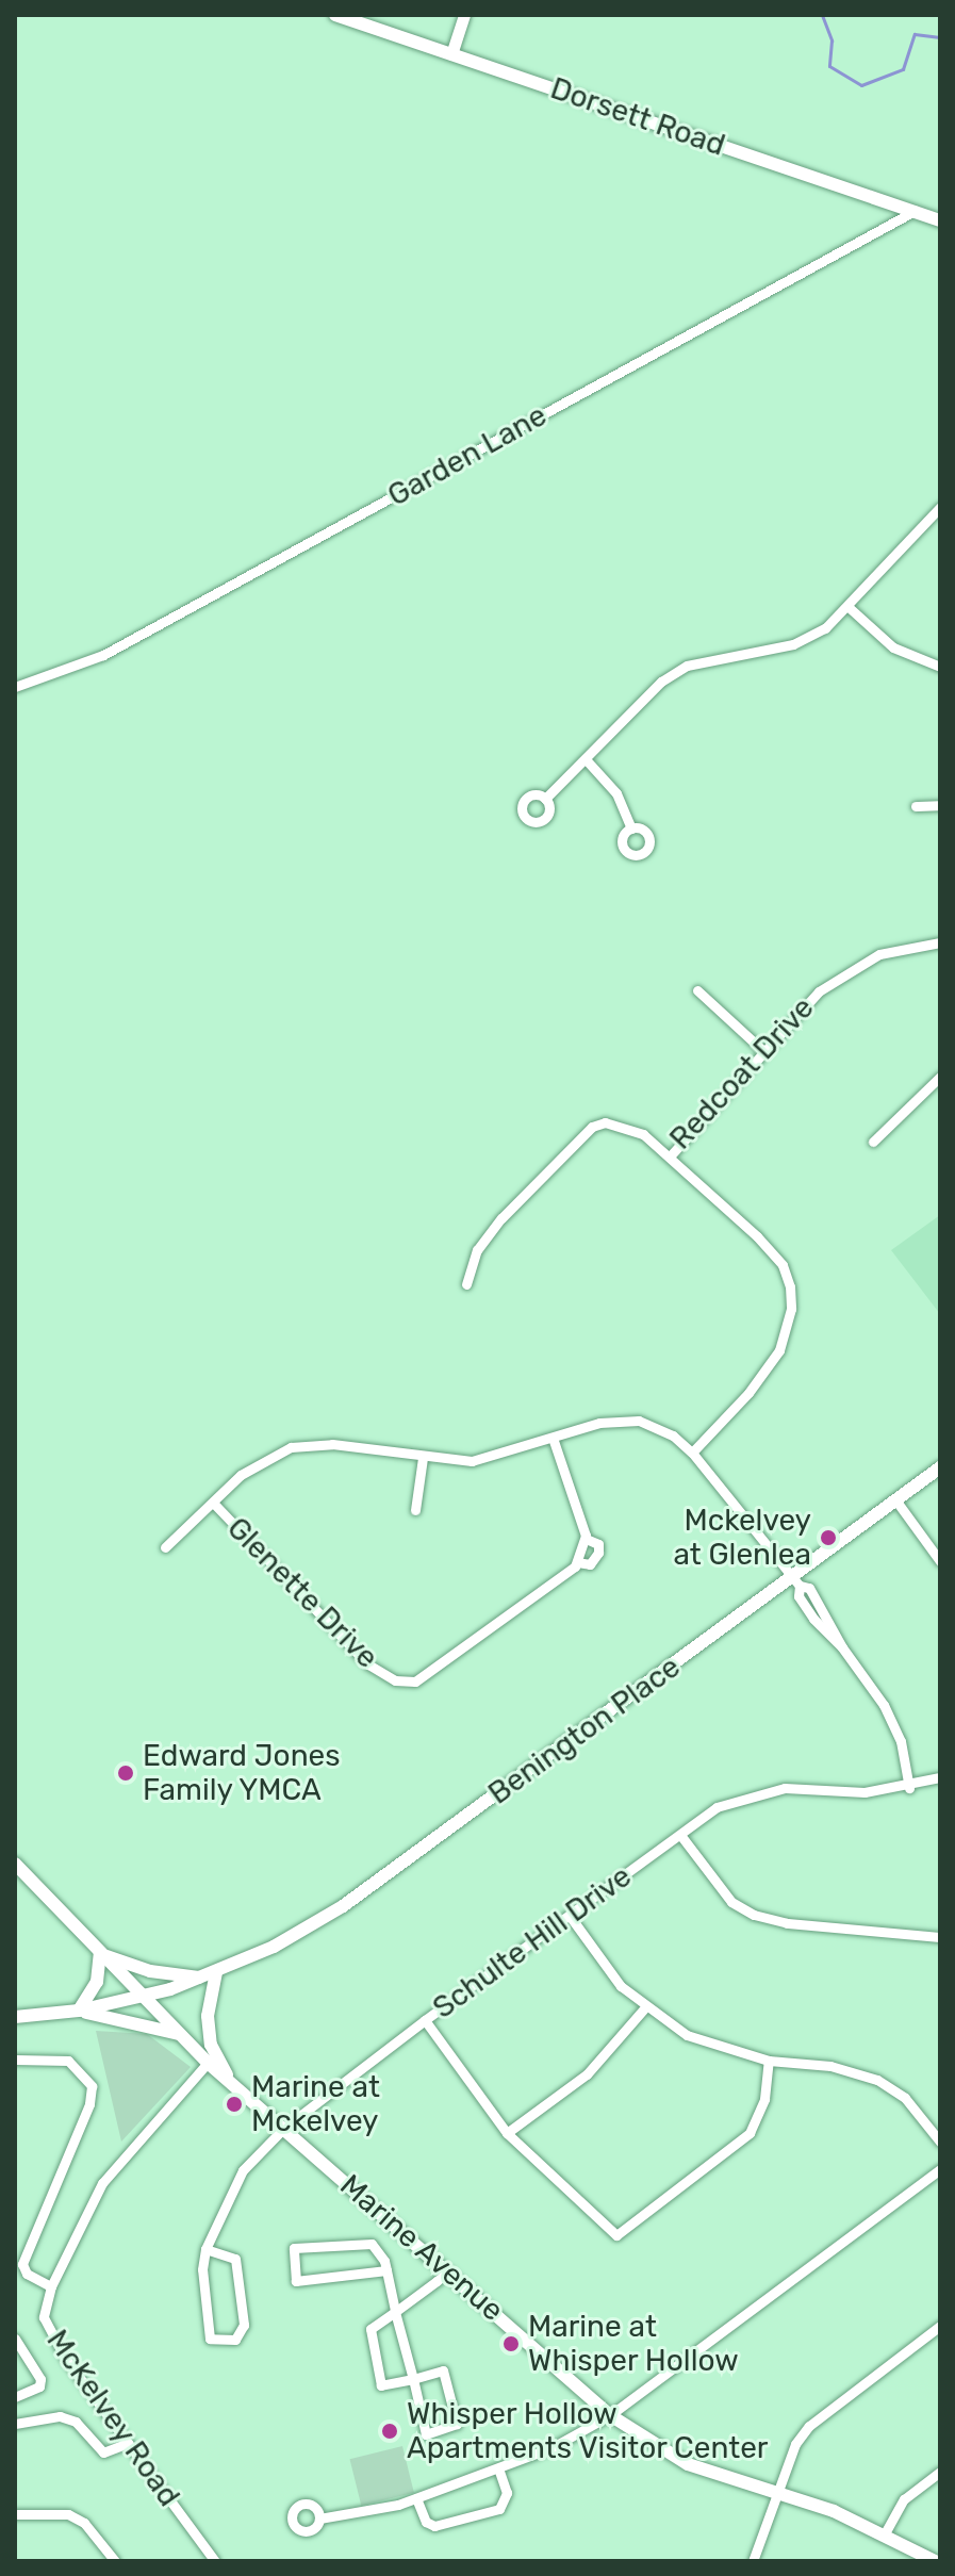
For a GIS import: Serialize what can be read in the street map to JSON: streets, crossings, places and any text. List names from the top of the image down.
{
  "streets": {
    "main road": ["Dorsett Road", "Benington Place", "Marine Avenue"],
    "street": [
      "Garden Lane",
      "Redcoat Drive",
      "Glenette Drive",
      "Schulte Hill Drive",
      "McKelvey Road"
    ]
  },
  "crossings": [
    ["Dorsett Road", "Garden Lane"],
    ["Schulte Hill Drive", "Marine Avenue"],
    ["Marine Avenue", "McKelvey Road"]
  ],
  "places": [
    "Mckelvey at Glenlea",
    "Edward Jones Family YMCA",
    "Marine at Mckelvey",
    "Marine at Whisper Hollow",
    "Whisper Hollow Apartments Visitor Center"
  ]
}
